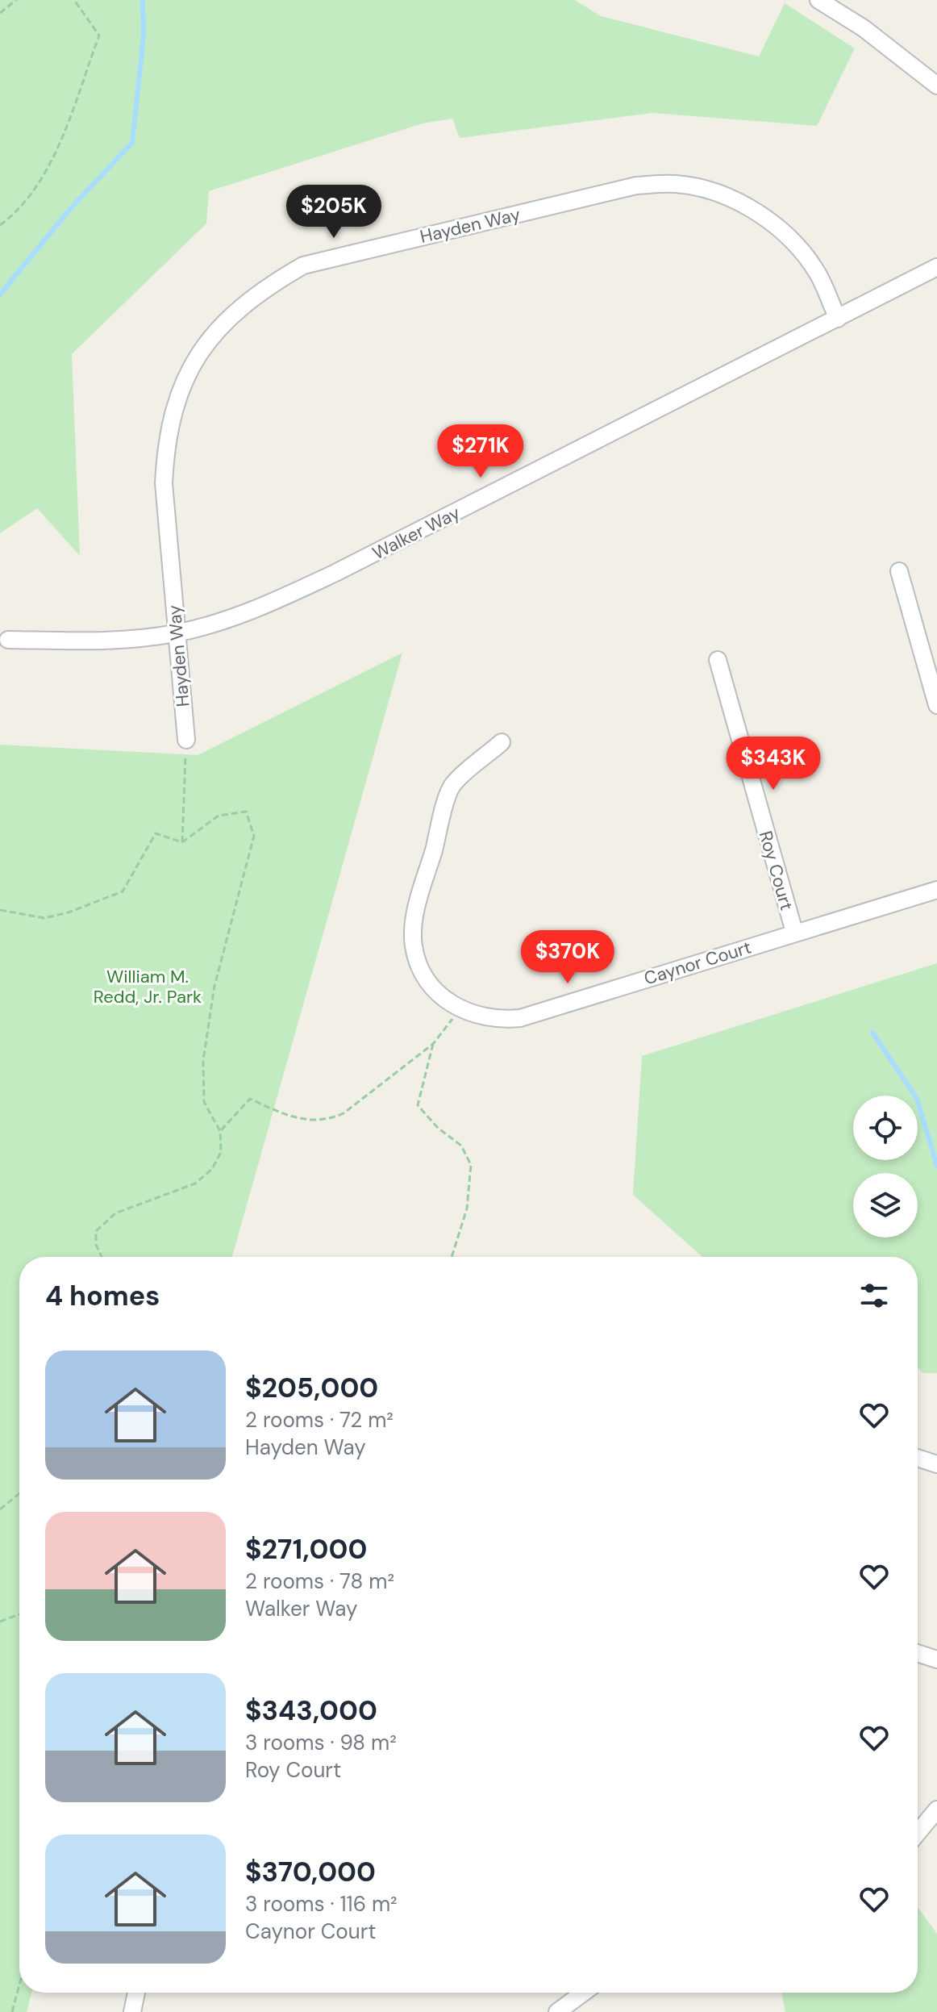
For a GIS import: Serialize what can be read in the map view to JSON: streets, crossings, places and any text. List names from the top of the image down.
{
  "streets": {
    "street": [
      "Hayden Way",
      "Walker Way",
      "Roy Court",
      "Caynor Court"
    ]
  },
  "crossings": [
    ["Hayden Way", "Walker Way"],
    ["Roy Court", "Caynor Court"]
  ],
  "parks": ["William M. Redd, Jr. Park"],
  "page": {
    "price": [
      "$205K",
      "$271K",
      "$343K",
      "$370K"
    ],
    "heading": "4 homes",
    "list": [
      {
        "name": "$205,000",
        "note": "2 rooms · 72 m² · Hayden Way"
      },
      {
        "name": "$271,000",
        "note": "2 rooms · 78 m² · Walker Way"
      },
      {
        "name": "$343,000",
        "note": "3 rooms · 98 m² · Roy Court"
      },
      {
        "name": "$370,000",
        "note": "3 rooms · 116 m² · Caynor Court"
      }
    ]
  }
}
